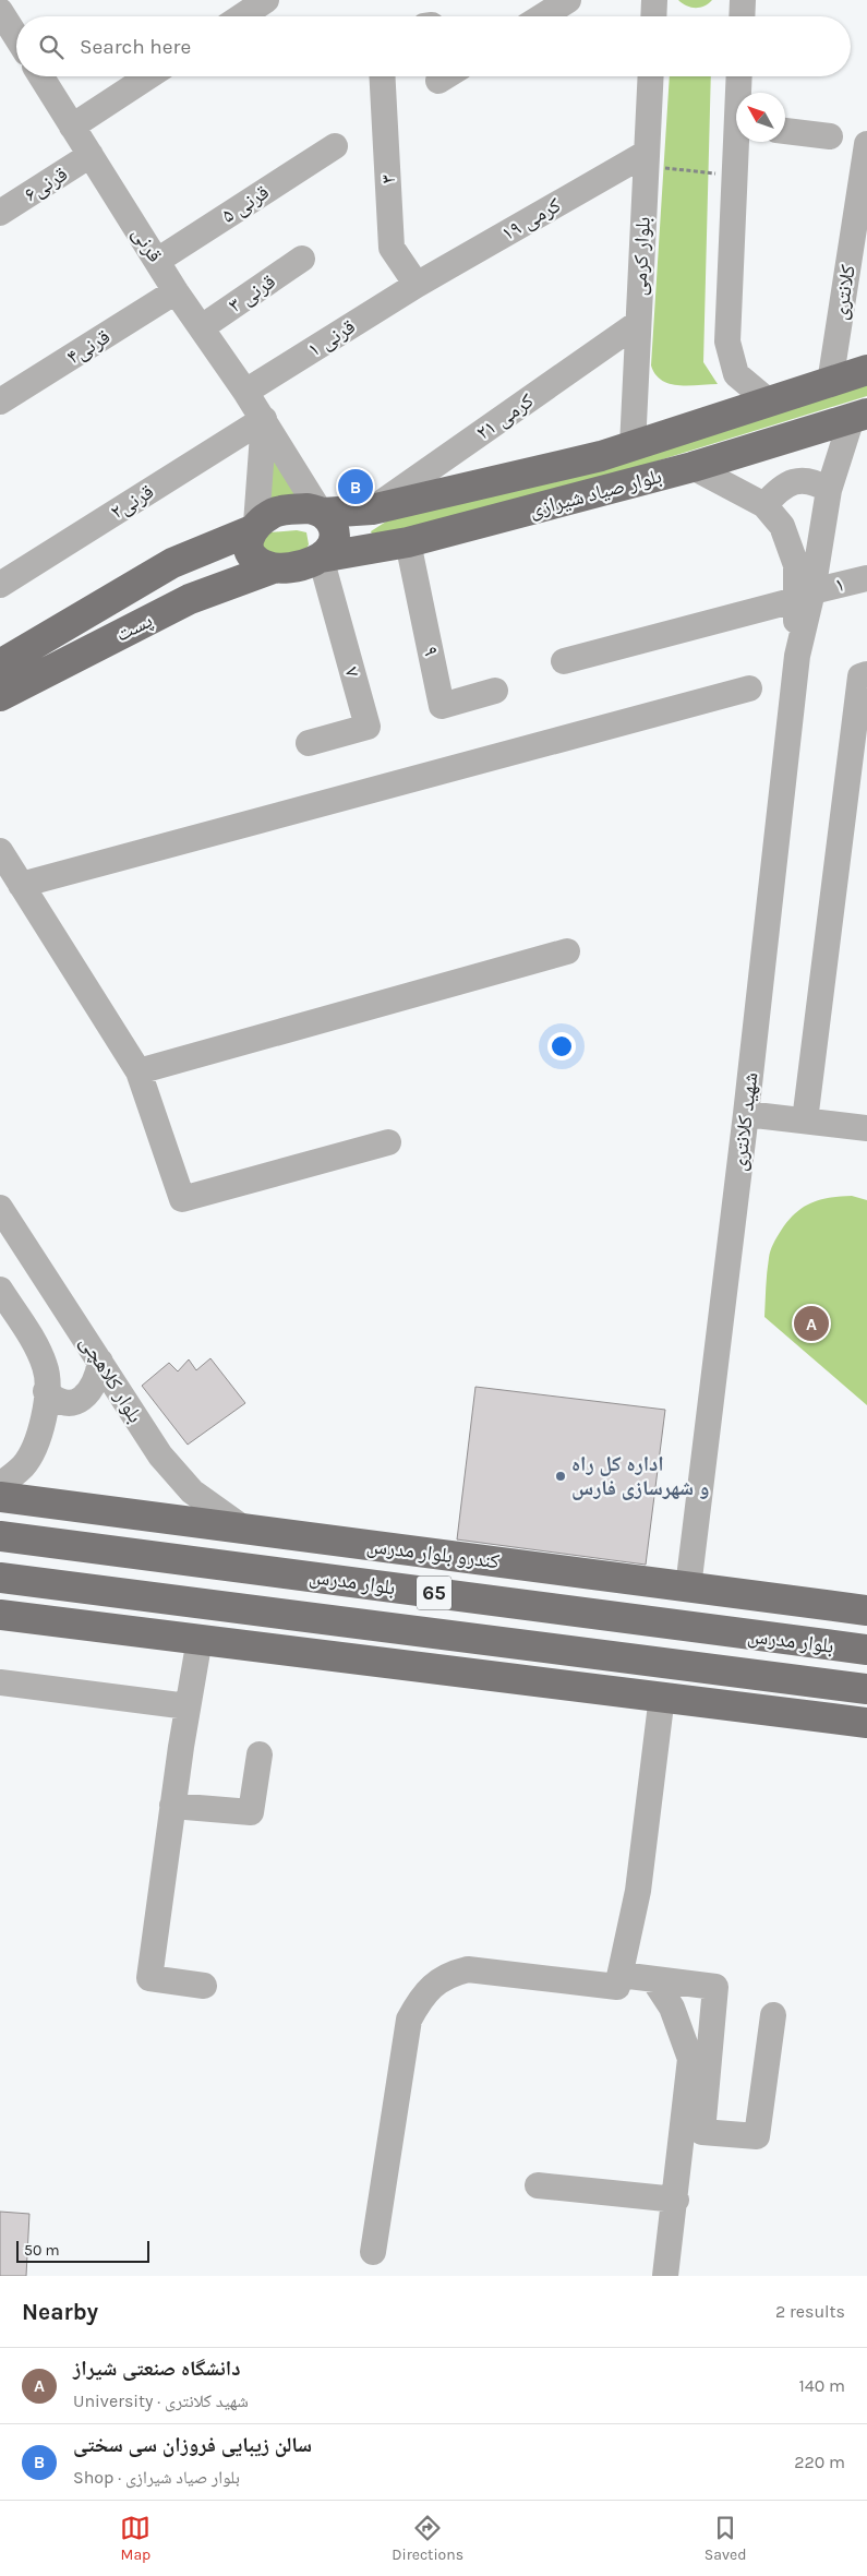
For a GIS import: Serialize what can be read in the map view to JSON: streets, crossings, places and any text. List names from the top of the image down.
{
  "streets": {
    "main road": [
      "بلوار صیاد شیرازی",
      "پست",
      "کندرو بلوار مدرس",
      "بلوار مدرس",
      "65"
    ],
    "street": [
      "۳",
      "قرنی۶",
      "قرنی ۵",
      "کرمی ۱۹",
      "قرنی",
      "بلوار کرمی",
      "کلانتری",
      "قرنی ۳",
      "قرنی ۱",
      "قرنی۴",
      "کرمی ۲۱",
      "قرنی۲",
      "۱",
      "۹",
      "۷",
      "شهید کلانتری",
      "بلوار کلاهچی"
    ]
  },
  "crossings": [
    ["۳", "کرمی ۱۹"],
    ["۳", "قرنی ۱"],
    ["قرنی۶", "قرنی"],
    ["قرنی ۵", "قرنی"],
    ["کرمی ۱۹", "بلوار کرمی"],
    ["کرمی ۱۹", "قرنی ۱"],
    ["قرنی", "قرنی ۳"],
    ["قرنی", "قرنی ۱"],
    ["قرنی", "قرنی۴"],
    ["قرنی", "بلوار صیاد شیرازی"],
    ["قرنی", "قرنی۲"],
    ["قرنی", "پست"],
    ["قرنی", "۷"],
    ["بلوار کرمی", "کرمی ۲۱"],
    ["بلوار کرمی", "بلوار صیاد شیرازی"],
    ["کلانتری", "بلوار صیاد شیرازی"],
    ["کرمی ۲۱", "بلوار صیاد شیرازی"],
    ["بلوار صیاد شیرازی", "پست"],
    ["بلوار صیاد شیرازی", "۹"],
    ["بلوار صیاد شیرازی", "۷"],
    ["۱", "شهید کلانتری"],
    ["پست", "۷"],
    ["شهید کلانتری", "کندرو بلوار مدرس"],
    ["بلوار کلاهچی", "کندرو بلوار مدرس"]
  ],
  "places": ["اداره کل راه و شهرسازی فارس"],
  "scale_bar": "50 m",
  "north": "top left",
  "page": {
    "search": "Search here",
    "pins": ["B", "A"],
    "scale": "50 m",
    "heading": ["Nearby", "2 results"],
    "list": [
      {
        "mark": "A",
        "name": "دانشگاه صنعتی شیراز",
        "note": "University · شهید کلانتری",
        "value": "140 m"
      },
      {
        "mark": "B",
        "name": "سالن زیبایی فروزان سی سختی",
        "note": "Shop · بلوار صیاد شیرازی",
        "value": "220 m"
      }
    ],
    "nav": ["Map", "Directions", "Saved"]
  }
}
